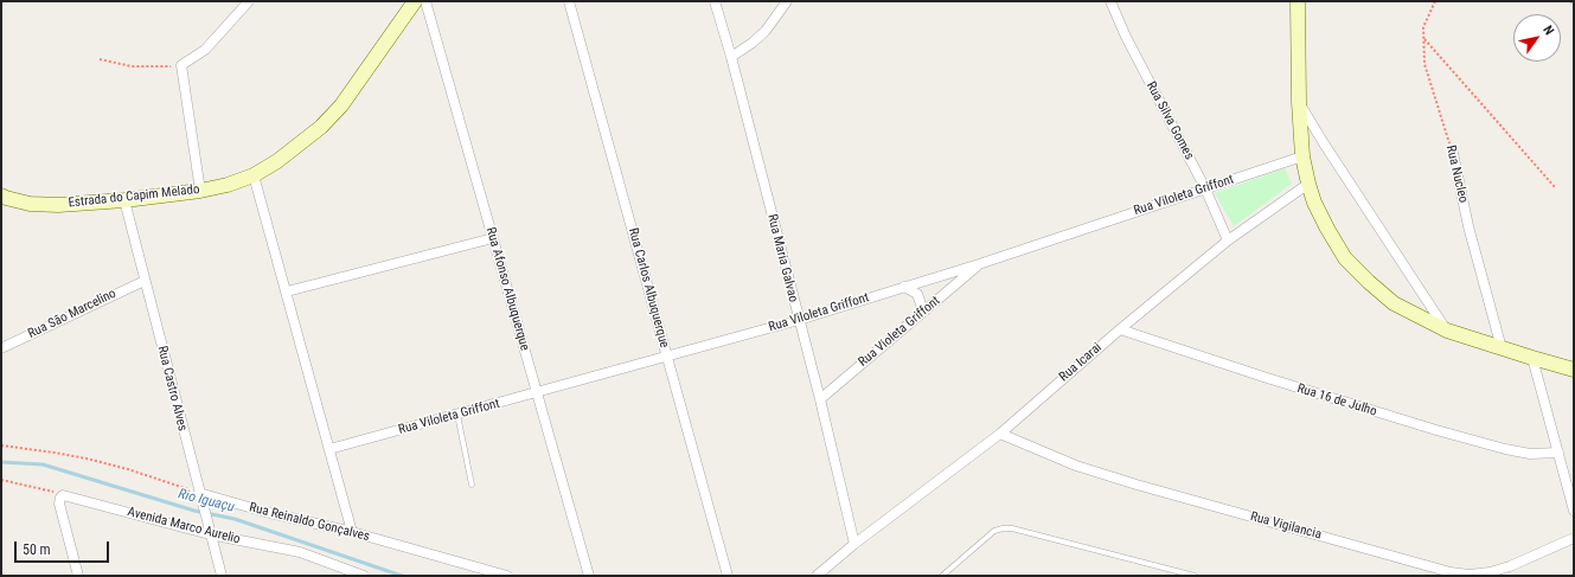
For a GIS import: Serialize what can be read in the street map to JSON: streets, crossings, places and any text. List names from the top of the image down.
{
  "streets": {
    "street": [
      "Rua Silva Gomes",
      "Rua Nucleo",
      "Rua Viloleta Griffont",
      "Estrada do Capim Melado",
      "Rua Maria Galvao",
      "Rua Carlos Albuquerque",
      "Rua Afonso Albuquerque",
      "Rua Sāo Marcelino",
      "Rua Violeta Griffont",
      "Rua Icarai",
      "Rua Castro Alves",
      "Rua 16 de Julho",
      "Rua Reinaldo Gonçalves",
      "Avenida Marco Aurelio",
      "Rua Vigilancia"
    ]
  },
  "crossings": [
    ["Rua Silva Gomes", "Rua Viloleta Griffont"],
    ["Rua Silva Gomes", "Rua Icarai"],
    ["Rua Viloleta Griffont", "Rua Maria Galvao"],
    ["Rua Viloleta Griffont", "Rua Carlos Albuquerque"],
    ["Rua Viloleta Griffont", "Rua Afonso Albuquerque"],
    ["Rua Viloleta Griffont", "Rua Violeta Griffont"],
    ["Estrada do Capim Melado", "Rua Castro Alves"],
    ["Rua Maria Galvao", "Rua Violeta Griffont"],
    ["Rua Maria Galvao", "Rua Icarai"],
    ["Rua Sāo Marcelino", "Rua Castro Alves"],
    ["Rua Icarai", "Rua 16 de Julho"],
    ["Rua Icarai", "Rua Vigilancia"],
    ["Rua Castro Alves", "Rua Reinaldo Gonçalves"],
    ["Rua Castro Alves", "Avenida Marco Aurelio"]
  ],
  "water": ["Rio Iguaçu"],
  "scale_bar": "50 m",
  "north": "top right"
}
